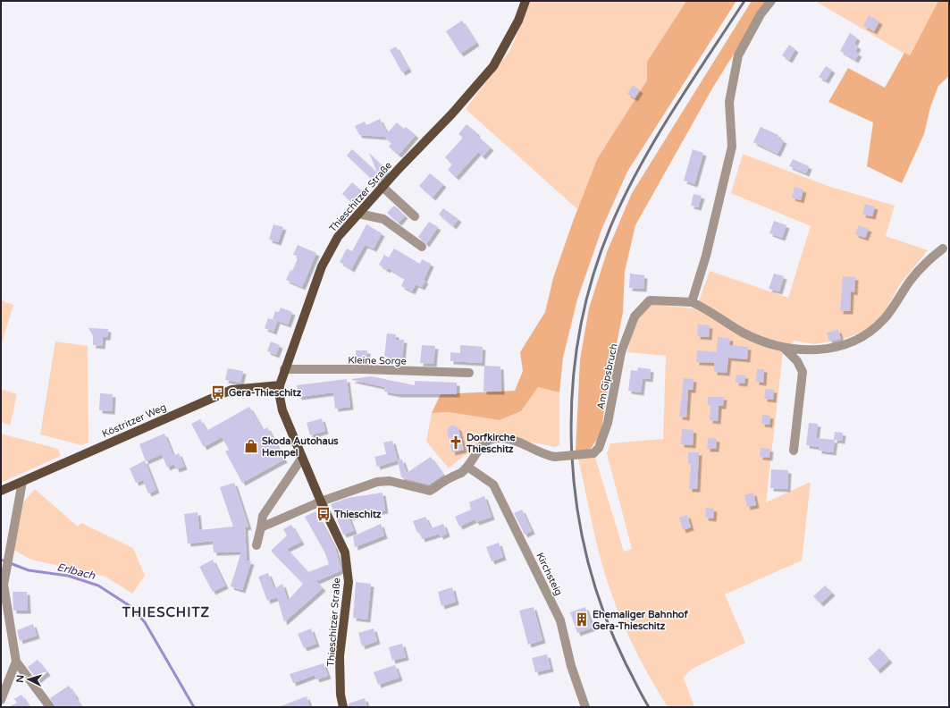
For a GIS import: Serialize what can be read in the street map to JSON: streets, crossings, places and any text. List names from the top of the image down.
{
  "streets": {
    "main road": ["Thieschitzer Straße", "Köstritzer Weg"],
    "street": ["Kleine Sorge", "Am Gipsbruch", "Kirchsteig"]
  },
  "crossings": [
    ["Thieschitzer Straße", "Kleine Sorge"],
    ["Thieschitzer Straße", "Am Gipsbruch"],
    ["Thieschitzer Straße", "Köstritzer Weg"],
    ["Am Gipsbruch", "Kirchsteig"]
  ],
  "districts": ["THIESCHITZ"],
  "water": ["Erlbach"],
  "places": {
    "bus stop": ["Gera-Thieschitz", "Thieschitz"],
    "church": ["Dorfkirche Thieschitz"],
    "shop": ["Skoda Autohaus Hempel"],
    "building": ["Ehemaliger Bahnhof Gera-Thieschitz"]
  },
  "north": "left"
}
